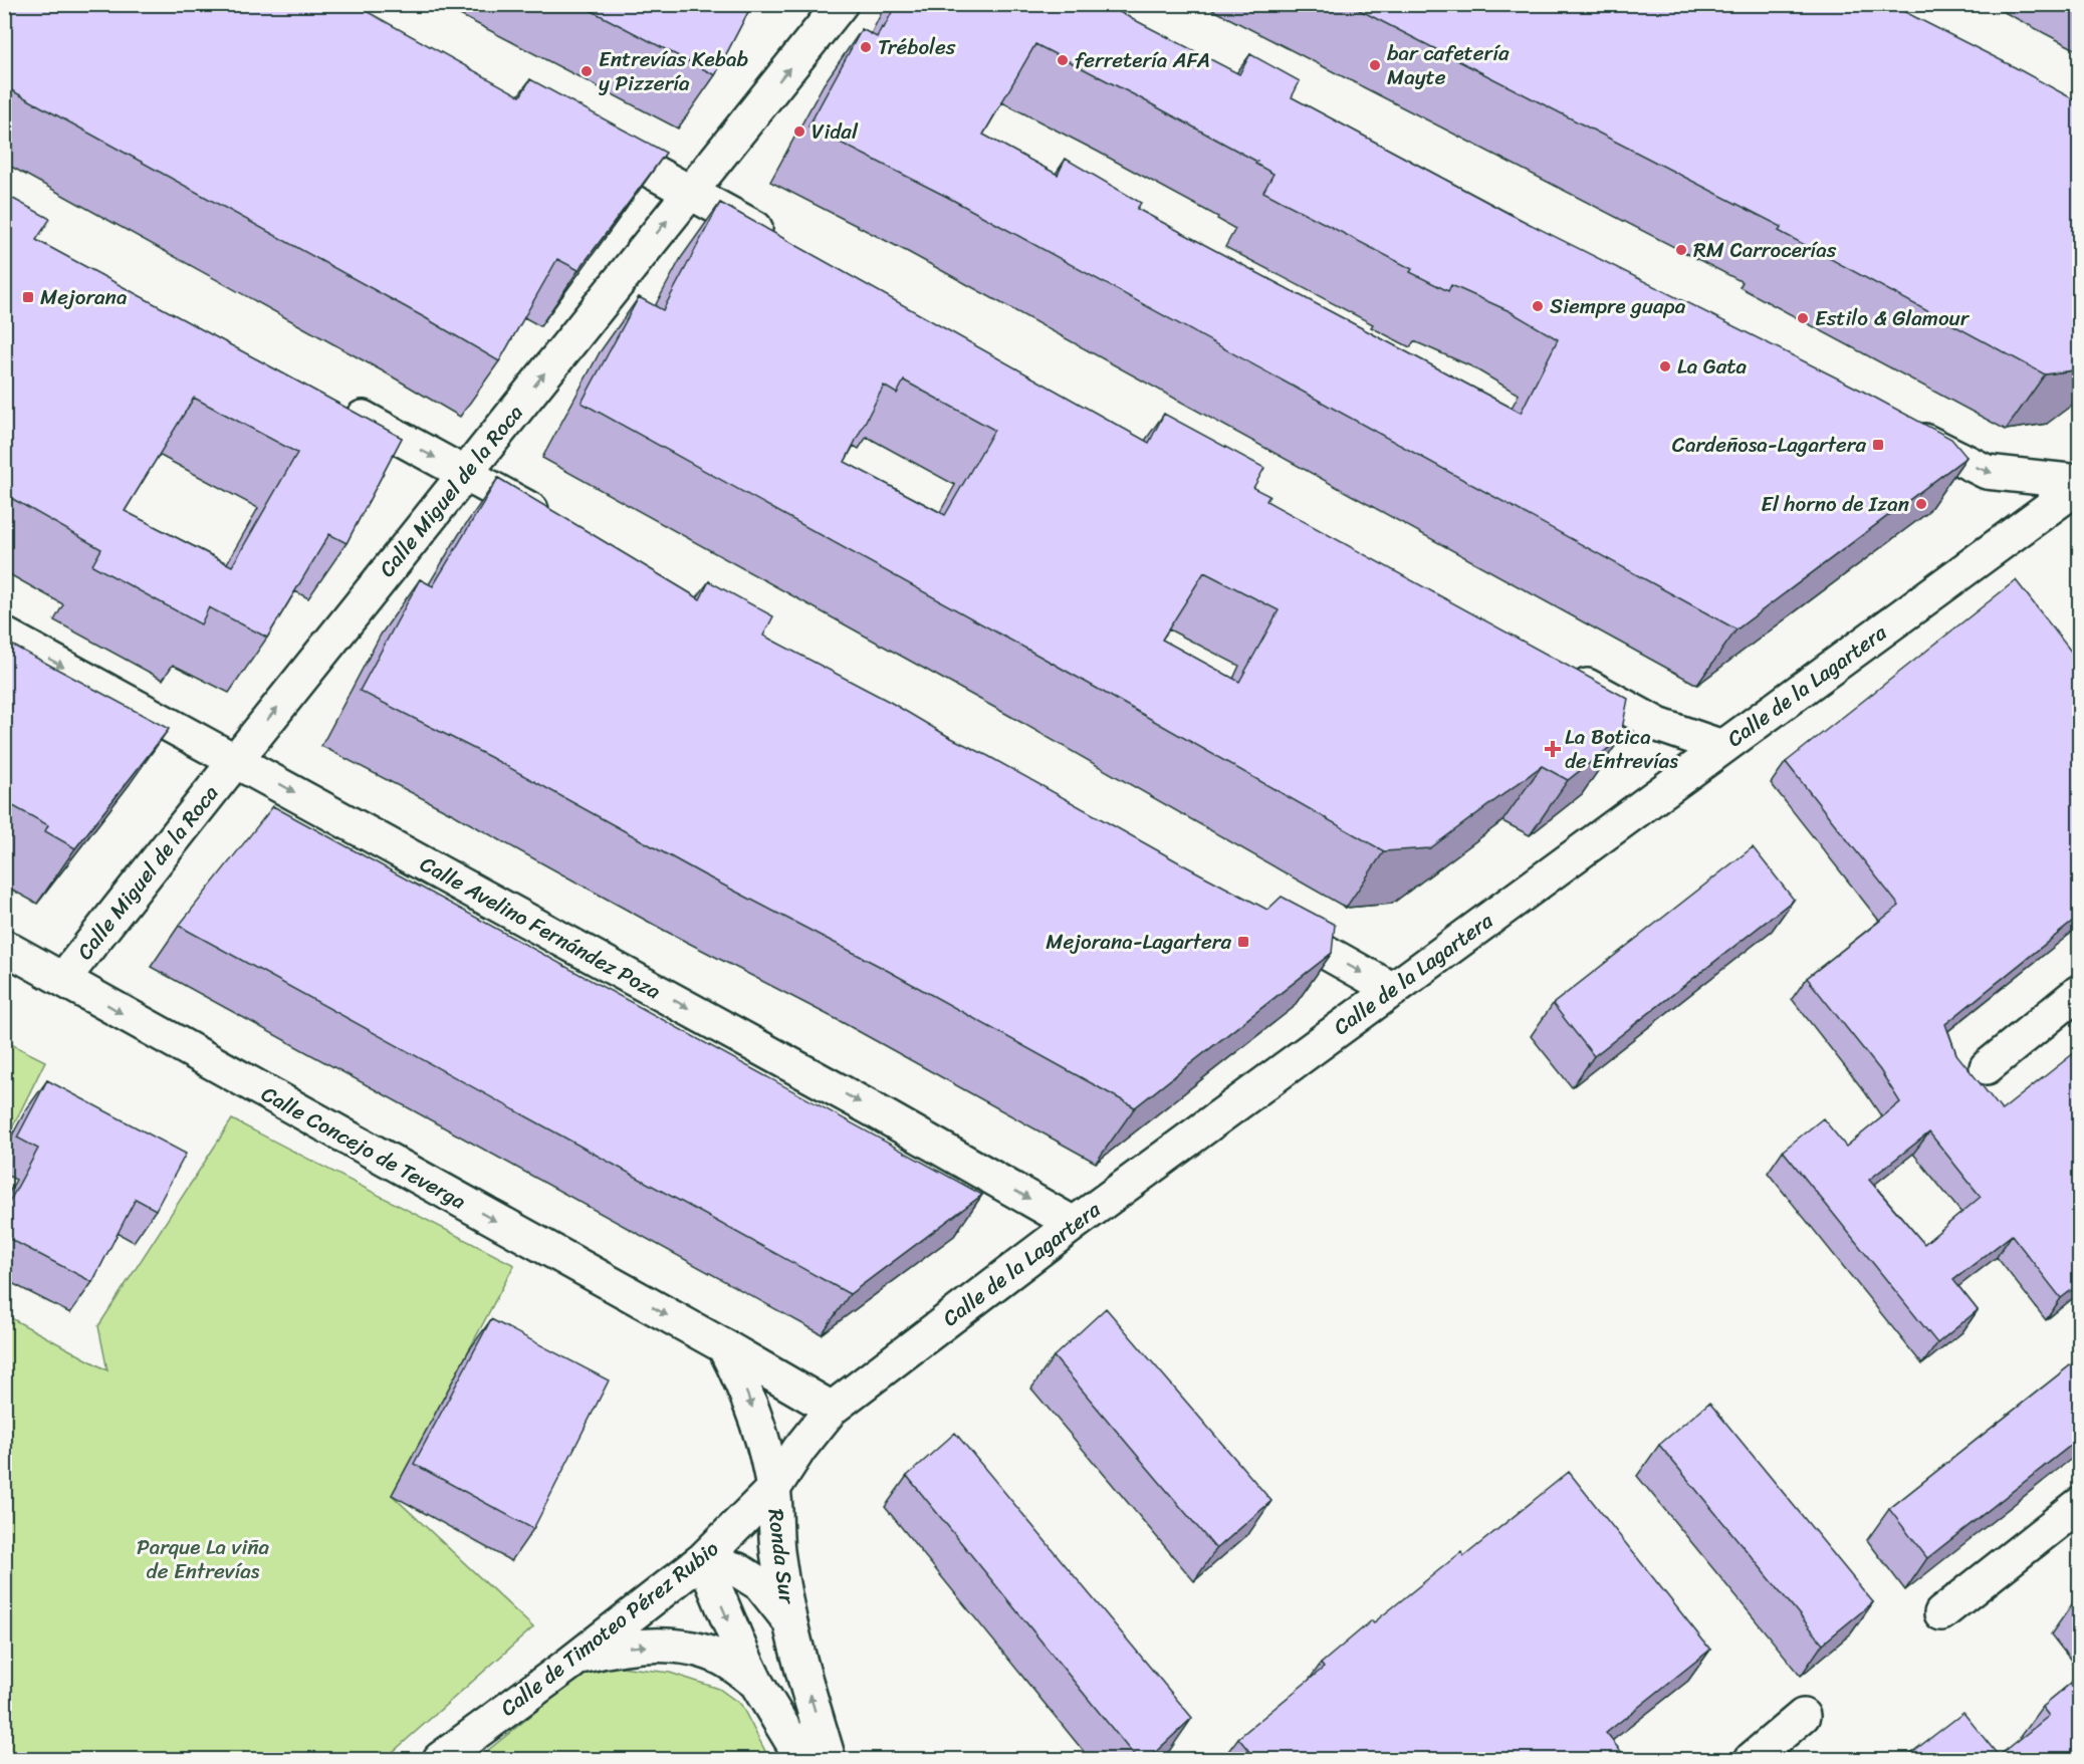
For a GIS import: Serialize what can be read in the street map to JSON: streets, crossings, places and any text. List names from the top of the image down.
{
  "streets": {
    "street": [
      "Calle Miguel de la Roca",
      "Calle de la Lagartera",
      "Calle Avelino Fernández Poza",
      "Calle Concejo de Teverga",
      "Ronda Sur",
      "Calle de Timoteo Pérez Rubio"
    ]
  },
  "crossings": [
    ["Calle Miguel de la Roca", "Calle Avelino Fernández Poza"],
    ["Calle Miguel de la Roca", "Calle Concejo de Teverga"],
    ["Calle de la Lagartera", "Calle Avelino Fernández Poza"],
    ["Calle de la Lagartera", "Calle Concejo de Teverga"],
    ["Calle de la Lagartera", "Ronda Sur"],
    ["Calle de la Lagartera", "Calle de Timoteo Pérez Rubio"],
    ["Ronda Sur", "Calle de Timoteo Pérez Rubio"]
  ],
  "one_way": ["Calle Miguel de la Roca", "Calle Avelino Fernández Poza", "Calle Concejo de Teverga"],
  "parks": ["Parque La viña de Entrevías"],
  "places": {
    "other": [
      "Tréboles",
      "ferretería AFA",
      "bar cafetería Mayte",
      "Entrevías Kebab y Pizzería",
      "Vidal",
      "RM Carrocerías",
      "Siempre guapa",
      "Estilo & Glamour",
      "La Gata",
      "El horno de Izan"
    ],
    "transit": ["Mejorana", "Cardeñosa-Lagartera", "Mejorana-Lagartera"],
    "health": ["La Botica de Entrevías"]
  }
}
